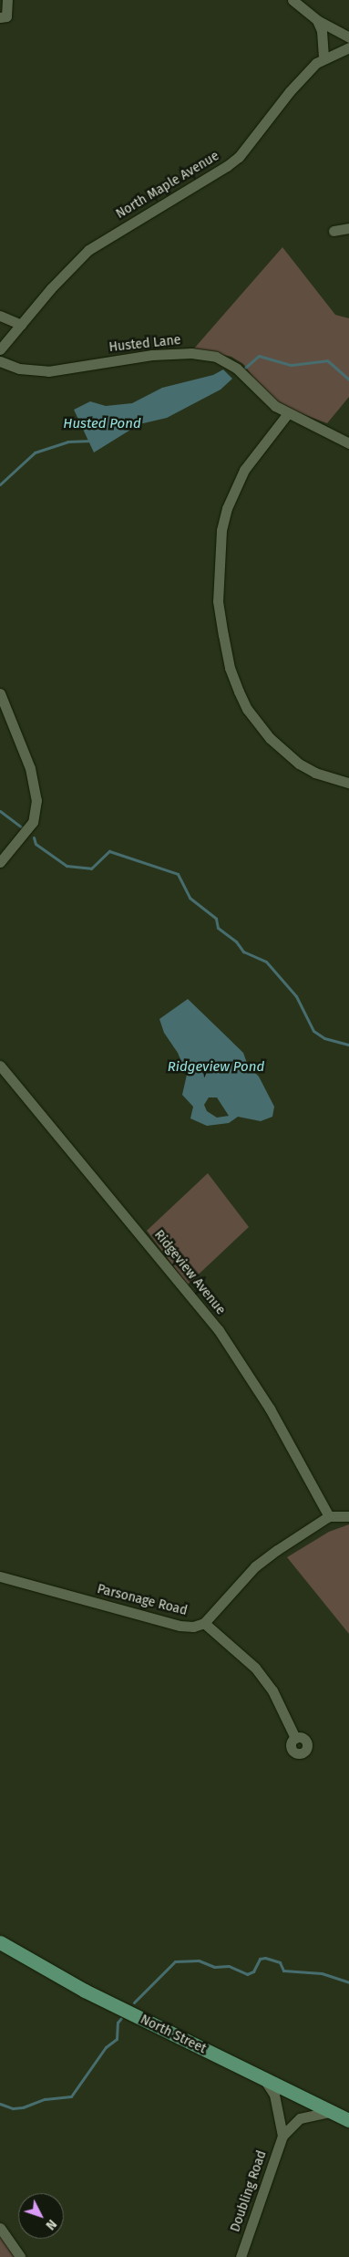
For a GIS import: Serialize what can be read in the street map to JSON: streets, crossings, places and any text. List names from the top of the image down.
{
  "streets": {
    "main road": ["North Street"],
    "street": [
      "North Maple Avenue",
      "Husted Lane",
      "Ridgeview Avenue",
      "Parsonage Road",
      "Doubling Road"
    ]
  },
  "crossings": [
    ["North Street", "Doubling Road"]
  ],
  "water": ["Husted Pond", "Ridgeview Pond"],
  "north": "bottom right"
}
